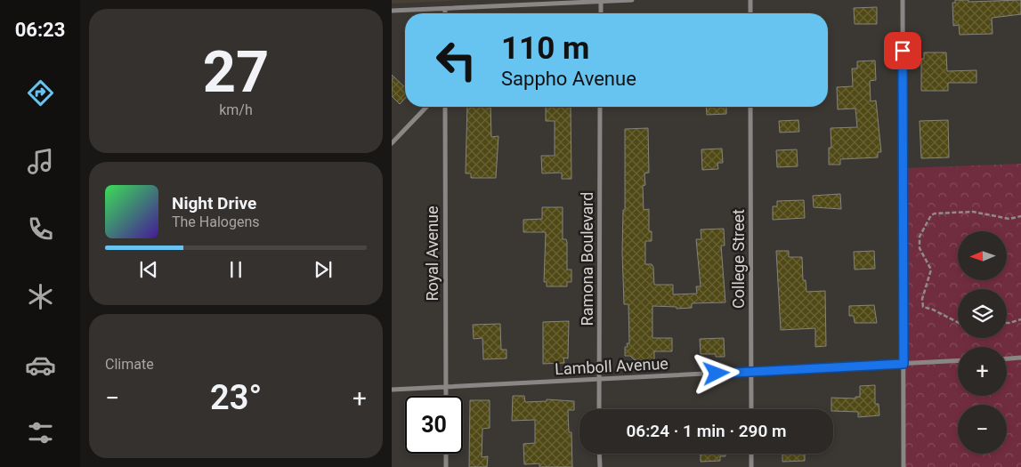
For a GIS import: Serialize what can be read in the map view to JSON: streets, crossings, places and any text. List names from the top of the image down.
{
  "streets": {
    "street": [
      "Royal Avenue",
      "Ramona Boulevard",
      "College Street",
      "Lamboll Avenue"
    ]
  },
  "crossings": [
    ["Royal Avenue", "Lamboll Avenue"],
    ["Ramona Boulevard", "Lamboll Avenue"],
    ["College Street", "Lamboll Avenue"]
  ],
  "north": "left",
  "page": {
    "tabs": "06:23",
    "tile": [
      ["27", "km/h"],
      "Climate"
    ],
    "turn": ["110 m", "Sappho Avenue"],
    "song": ["Night Drive", "The Halogens"],
    "map_buttons": ["+", "−"],
    "heat": ["−", "23°", "+"],
    "limit": "30",
    "trip": "06:24 · 1 min · 290 m"
  }
}
